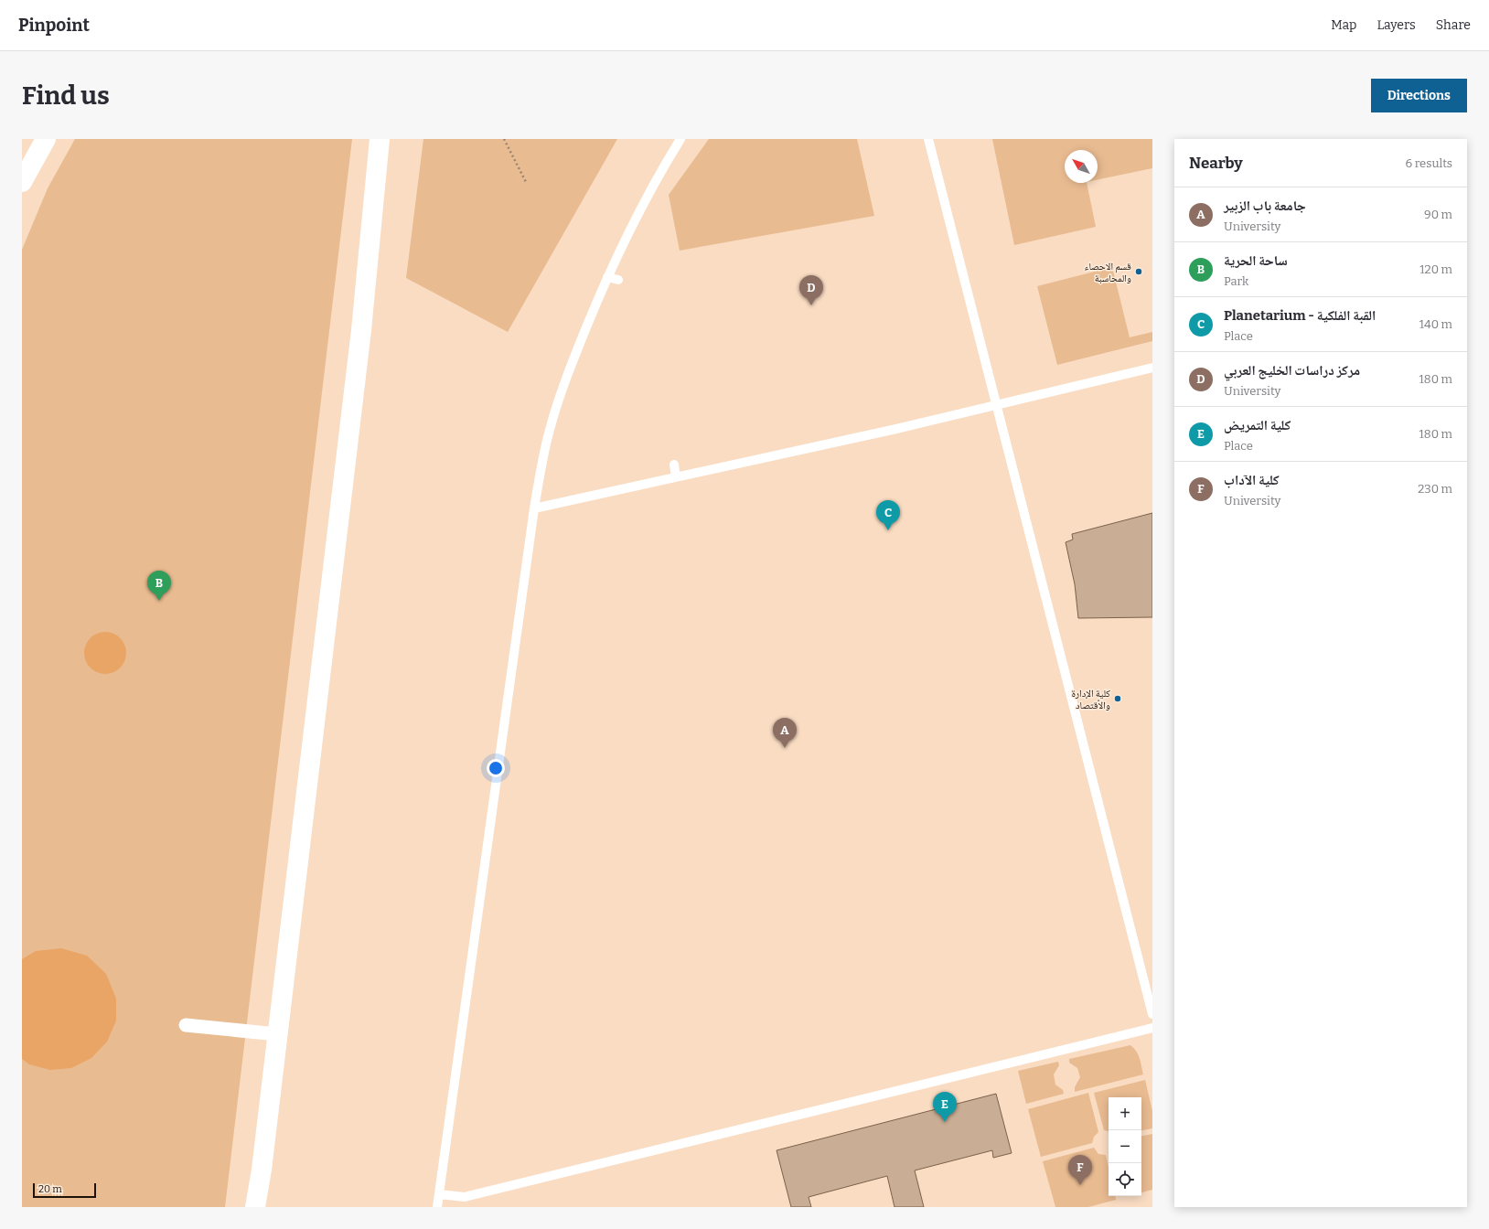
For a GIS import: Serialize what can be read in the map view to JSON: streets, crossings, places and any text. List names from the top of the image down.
{
  "places": ["قسم الاحصاء والمحاسبة", "كلية الإدارة والأقتصاد"],
  "scale_bar": "20 m",
  "north": "top left",
  "page": {
    "header": "Pinpoint",
    "nav": ["Map", "Layers", "Share"],
    "buttons": "Directions",
    "title": "Find us",
    "heading": ["Nearby", "6 results"],
    "list": [
      {
        "mark": "A",
        "name": "جامعة باب الزبير",
        "note": "University",
        "value": "90 m"
      },
      {
        "mark": "B",
        "name": "ساحة الحرية",
        "note": "Park",
        "value": "120 m"
      },
      {
        "mark": "C",
        "name": "Planetarium - القبة الفلكية",
        "note": "Place",
        "value": "140 m"
      },
      {
        "mark": "D",
        "name": "مركز دراسات الخليج العربي",
        "note": "University",
        "value": "180 m"
      },
      {
        "mark": "E",
        "name": "كلية التمريض",
        "note": "Place",
        "value": "180 m"
      },
      {
        "mark": "F",
        "name": "كلية الآداب",
        "note": "University",
        "value": "230 m"
      }
    ],
    "pins": [
      "D",
      "C",
      "B",
      "A",
      "E",
      "F"
    ],
    "map_buttons": ["+", "−"],
    "scale": "20 m"
  }
}
